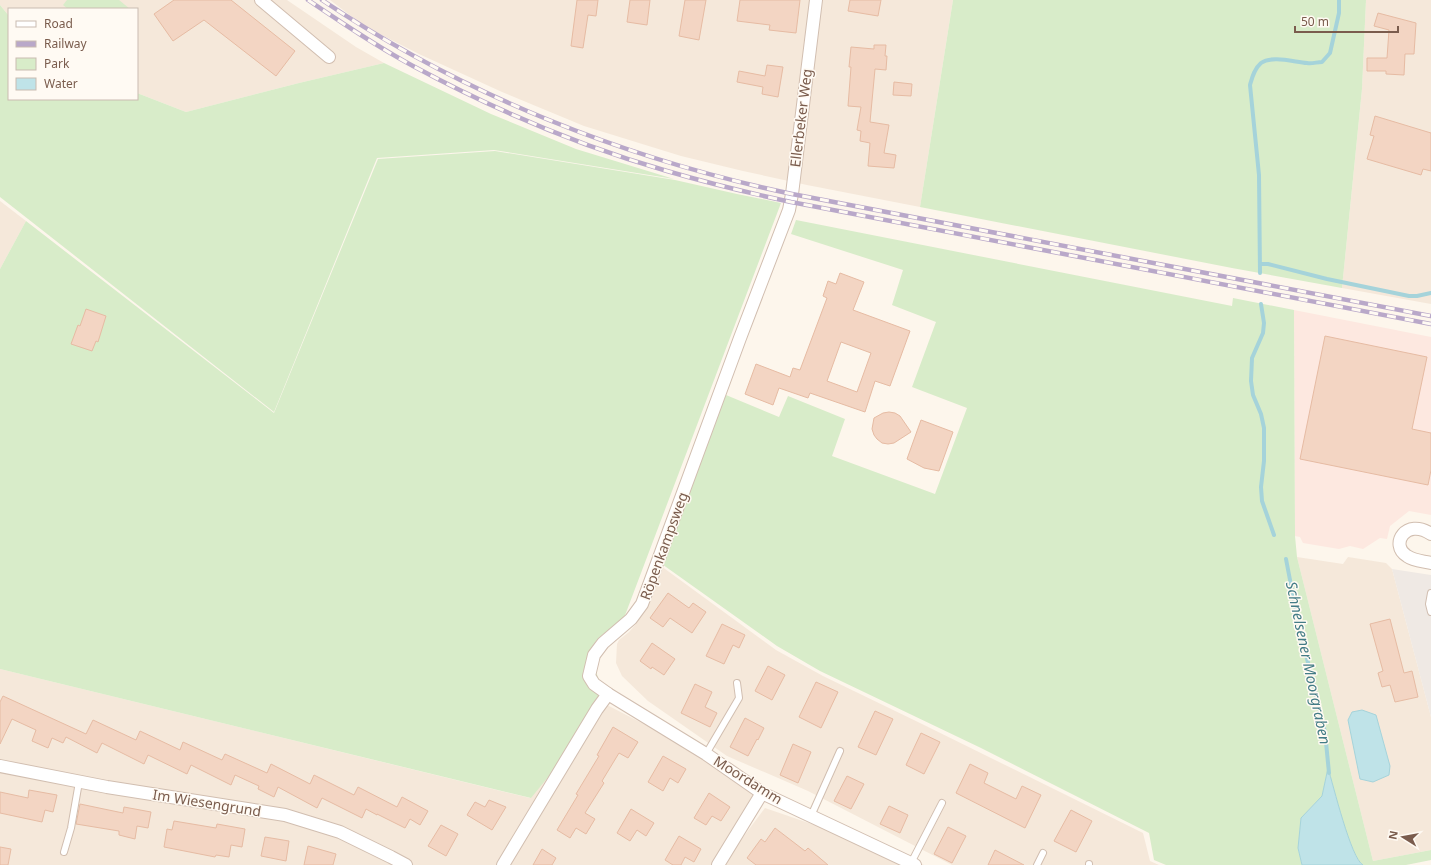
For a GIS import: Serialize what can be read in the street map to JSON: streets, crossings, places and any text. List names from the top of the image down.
{
  "streets": {
    "street": [
      "Ellerbeker Weg",
      "Röpenkampsweg",
      "Moordamm",
      "Im Wiesengrund"
    ]
  },
  "crossings": [
    ["Ellerbeker Weg", "Röpenkampsweg"],
    ["Röpenkampsweg", "Moordamm"]
  ],
  "water": ["Schnelsener Moorgraben"],
  "legend": [
    "Road",
    "Railway",
    "Park",
    "Water"
  ],
  "scale_bar": "50 m",
  "north": "left"
}
